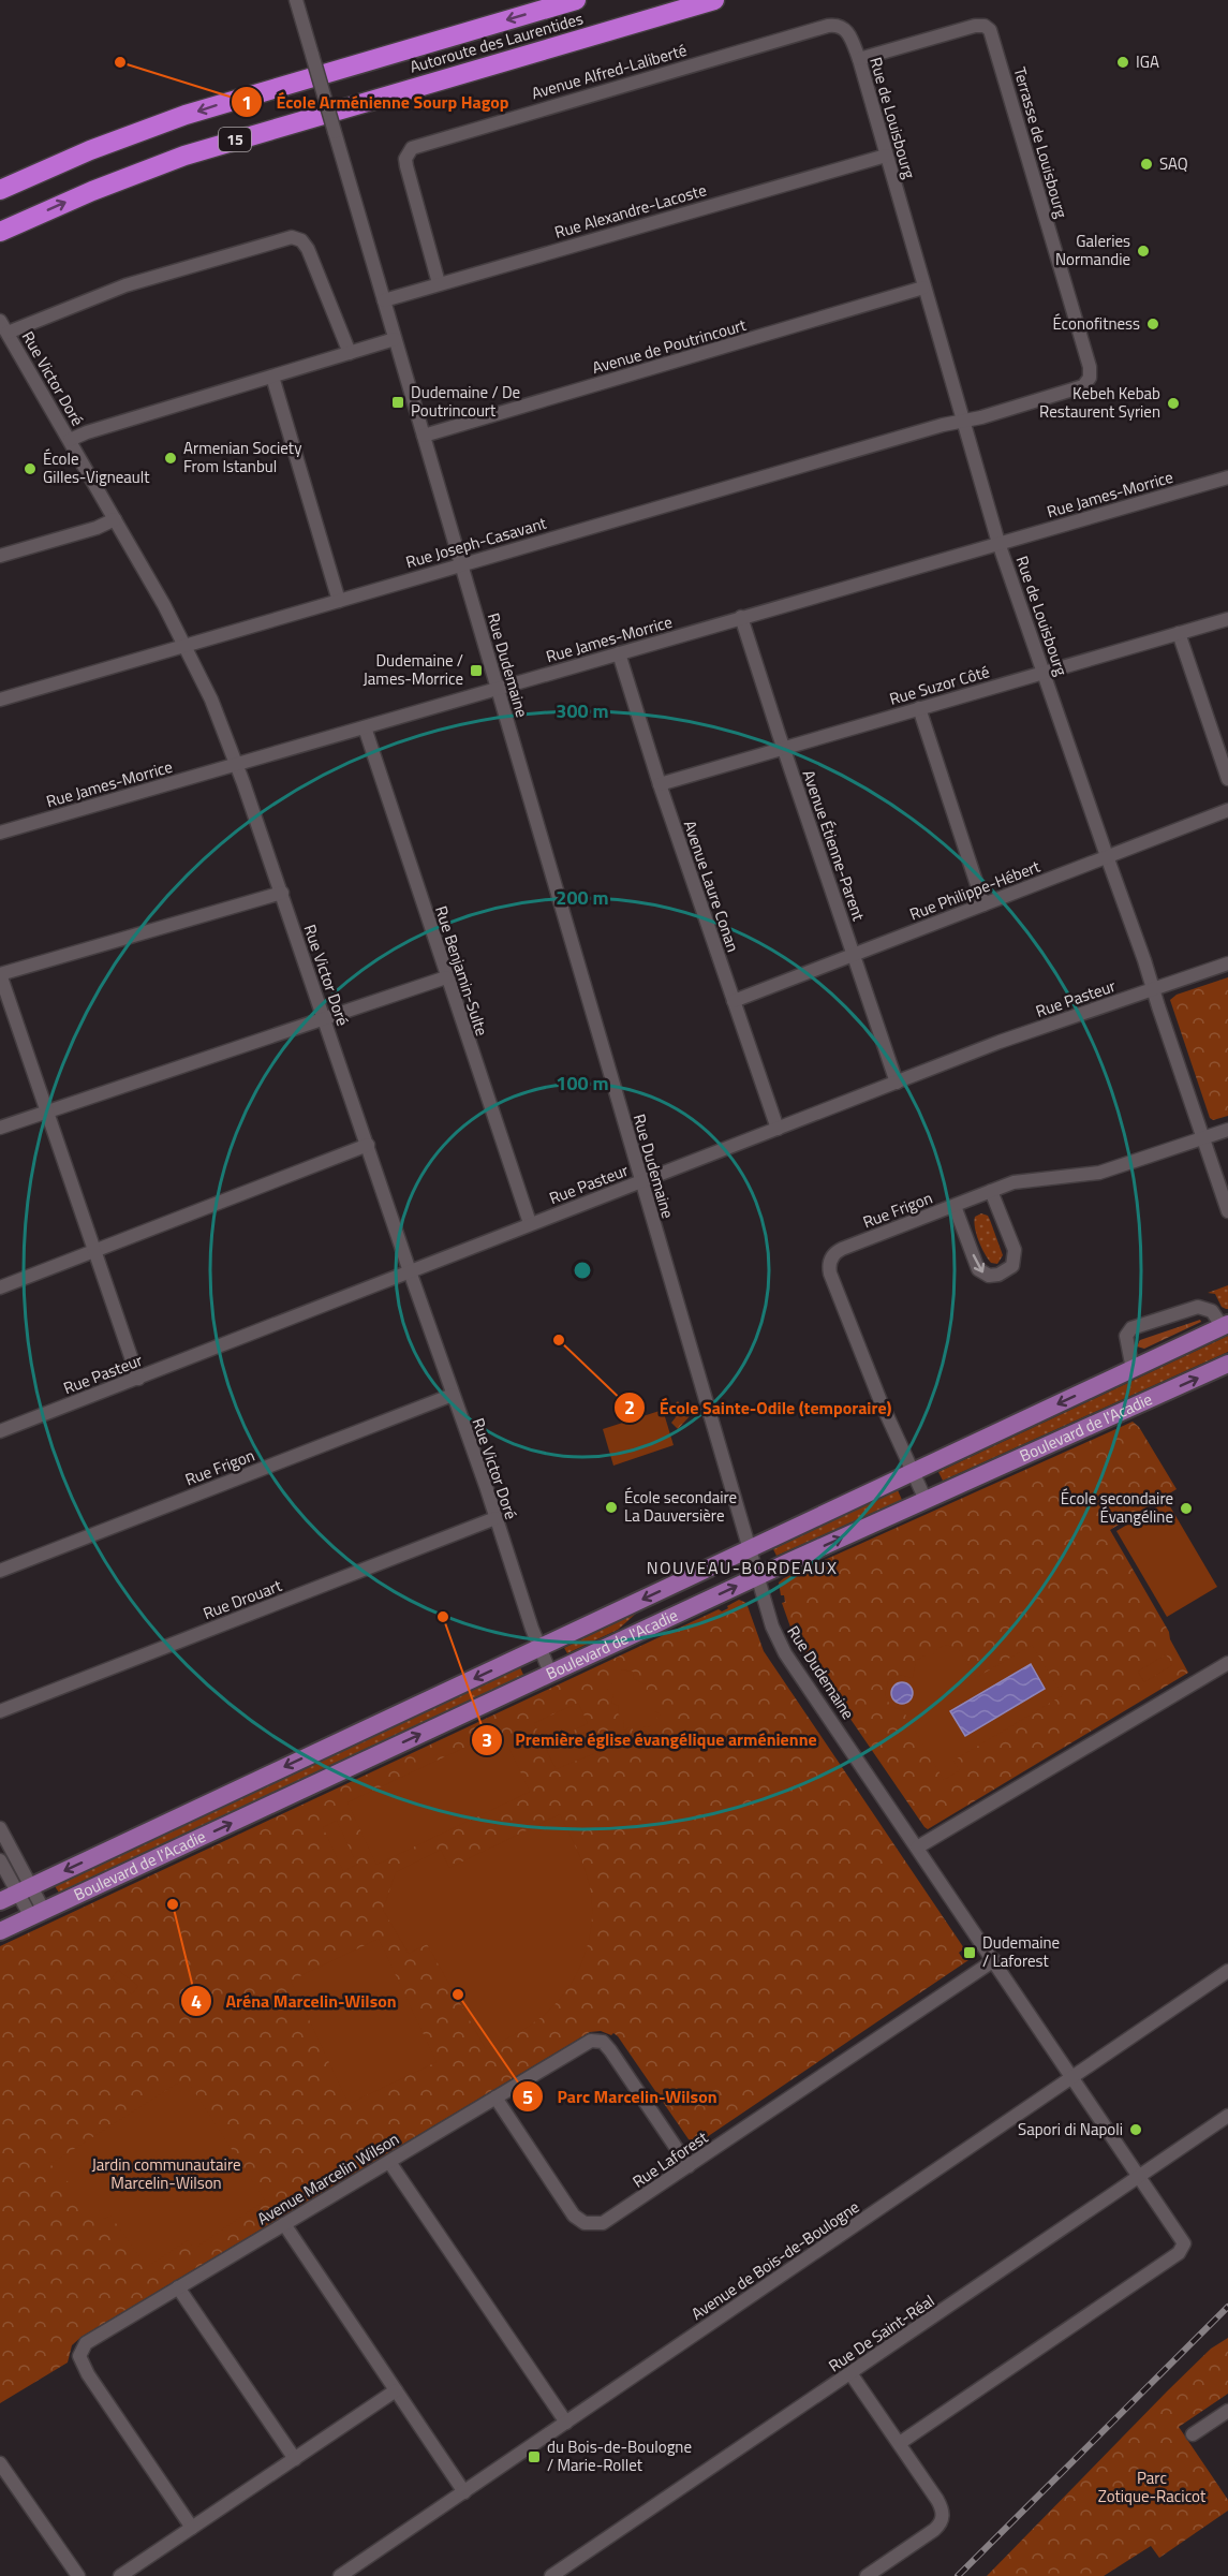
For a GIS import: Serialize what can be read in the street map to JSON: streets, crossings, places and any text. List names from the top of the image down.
{
  "streets": {
    "highway": ["Autoroute des Laurentides", "15"],
    "main road": ["Boulevard de l'Acadie"],
    "street": [
      "Avenue Alfred-Laliberté",
      "Rue de Louisbourg",
      "Terrasse de Louisbourg",
      "Rue Alexandre-Lacoste",
      "Avenue de Poutrincourt",
      "Rue Victor Doré",
      "Rue James-Morrice",
      "Rue Joseph-Casavant",
      "Rue Dudemaine",
      "Rue Suzor Côté",
      "Avenue Étienne-Parent",
      "Avenue Laure Conan",
      "Rue Philippe-Hébert",
      "Rue Benjamin-Sulte",
      "Rue Pasteur",
      "Rue Frigon",
      "Rue Drouart",
      "Rue Laforest",
      "Avenue Marcelin Wilson",
      "Avenue de Bois-de-Boulogne",
      "Rue De Saint-Réal"
    ]
  },
  "crossings": [
    ["Avenue Alfred-Laliberté", "Rue de Louisbourg"],
    ["Avenue Alfred-Laliberté", "Rue Alexandre-Lacoste"],
    ["Rue de Louisbourg", "Terrasse de Louisbourg"],
    ["Rue de Louisbourg", "Rue Alexandre-Lacoste"],
    ["Rue de Louisbourg", "Avenue de Poutrincourt"],
    ["Rue de Louisbourg", "Rue James-Morrice"],
    ["Rue de Louisbourg", "Rue Joseph-Casavant"],
    ["Rue de Louisbourg", "Rue Suzor Côté"],
    ["Rue de Louisbourg", "Rue Philippe-Hébert"],
    ["Rue de Louisbourg", "Rue Pasteur"],
    ["Rue de Louisbourg", "Rue Frigon"],
    ["Terrasse de Louisbourg", "Rue Joseph-Casavant"],
    ["Rue Alexandre-Lacoste", "Rue Dudemaine"],
    ["Avenue de Poutrincourt", "Rue Dudemaine"],
    ["Rue Victor Doré", "Rue James-Morrice"],
    ["Rue Victor Doré", "Rue Joseph-Casavant"],
    ["Rue Victor Doré", "Rue Pasteur"],
    ["Rue Victor Doré", "Rue Frigon"],
    ["Rue Victor Doré", "Boulevard de l'Acadie"],
    ["Rue Victor Doré", "Rue Drouart"],
    ["Rue James-Morrice", "Rue Dudemaine"],
    ["Rue James-Morrice", "Avenue Étienne-Parent"],
    ["Rue James-Morrice", "Avenue Laure Conan"],
    ["Rue James-Morrice", "Rue Benjamin-Sulte"],
    ["Rue Joseph-Casavant", "Rue Dudemaine"],
    ["Rue Dudemaine", "Rue Pasteur"],
    ["Rue Dudemaine", "Boulevard de l'Acadie"],
    ["Rue Dudemaine", "Rue Laforest"],
    ["Rue Dudemaine", "Avenue de Bois-de-Boulogne"],
    ["Rue Dudemaine", "Rue De Saint-Réal"],
    ["Rue Suzor Côté", "Avenue Étienne-Parent"],
    ["Rue Suzor Côté", "Avenue Laure Conan"],
    ["Avenue Étienne-Parent", "Rue Philippe-Hébert"],
    ["Avenue Étienne-Parent", "Rue Pasteur"],
    ["Avenue Laure Conan", "Rue Philippe-Hébert"],
    ["Avenue Laure Conan", "Rue Pasteur"],
    ["Rue Benjamin-Sulte", "Rue Pasteur"],
    ["Rue Frigon", "Boulevard de l'Acadie"],
    ["Rue Laforest", "Avenue Marcelin Wilson"]
  ],
  "districts": ["NOUVEAU-BORDEAUX"],
  "parks": ["Jardin communautaire Marcelin-Wilson", "Parc Zotique-Racicot"],
  "places": {
    "other": [
      "École Arménienne Sourp Hagop",
      "IGA",
      "SAQ",
      "Galeries Normandie",
      "Éconofitness",
      "Kebeh Kebab Restaurent Syrien",
      "Armenian Society From Istanbul",
      "École Gilles-Vigneault",
      "École Sainte-Odile (temporaire)",
      "École secondaire La Dauversière",
      "École secondaire Évangéline",
      "Première église évangélique arménienne",
      "Aréna Marcelin-Wilson",
      "Parc Marcelin-Wilson",
      "Sapori di Napoli"
    ],
    "transit": [
      "Dudemaine / De Poutrincourt",
      "Dudemaine / James-Morrice",
      "Dudemaine / Laforest",
      "du Bois-de-Boulogne / Marie-Rollet"
    ]
  },
  "rings": ["300 m", "200 m", "100 m"]
}
